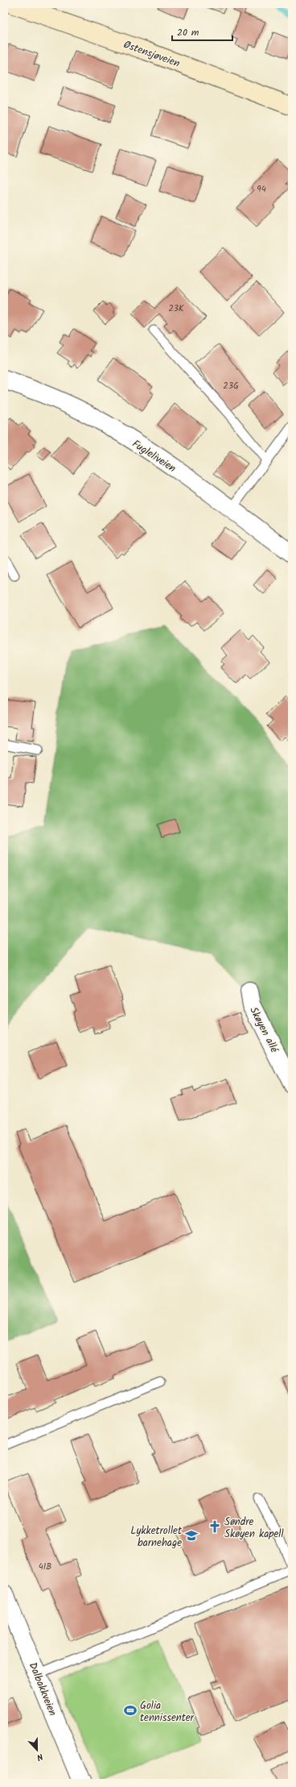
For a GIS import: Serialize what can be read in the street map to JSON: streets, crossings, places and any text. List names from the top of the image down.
{
  "streets": {
    "main road": ["Østensjøveien"],
    "street": ["Fugleliveien", "Skøyen allé", "Dalbakkveien"]
  },
  "places": {
    "church": ["Søndre Skøyen kapell"],
    "school or university": ["Lykketrollet barnehage"],
    "sports": ["Golia tennissenter"]
  },
  "house_numbers": [
    "94",
    "23K",
    "23G",
    "41B"
  ],
  "scale_bar": "20 m",
  "north": "bottom"
}
